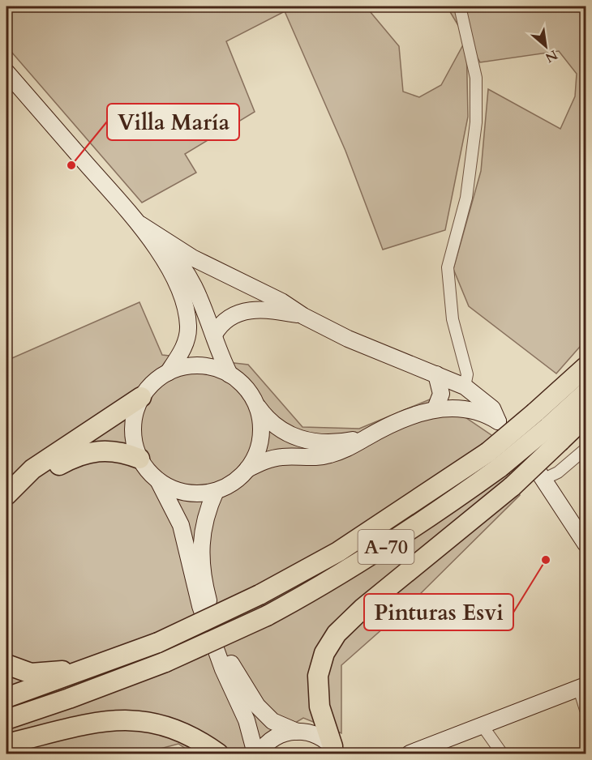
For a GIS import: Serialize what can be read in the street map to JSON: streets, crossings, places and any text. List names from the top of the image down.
{
  "streets": {
    "highway": ["A-70"]
  },
  "places": ["Villa María", "Pinturas Esvi"],
  "north": "bottom right"
}
